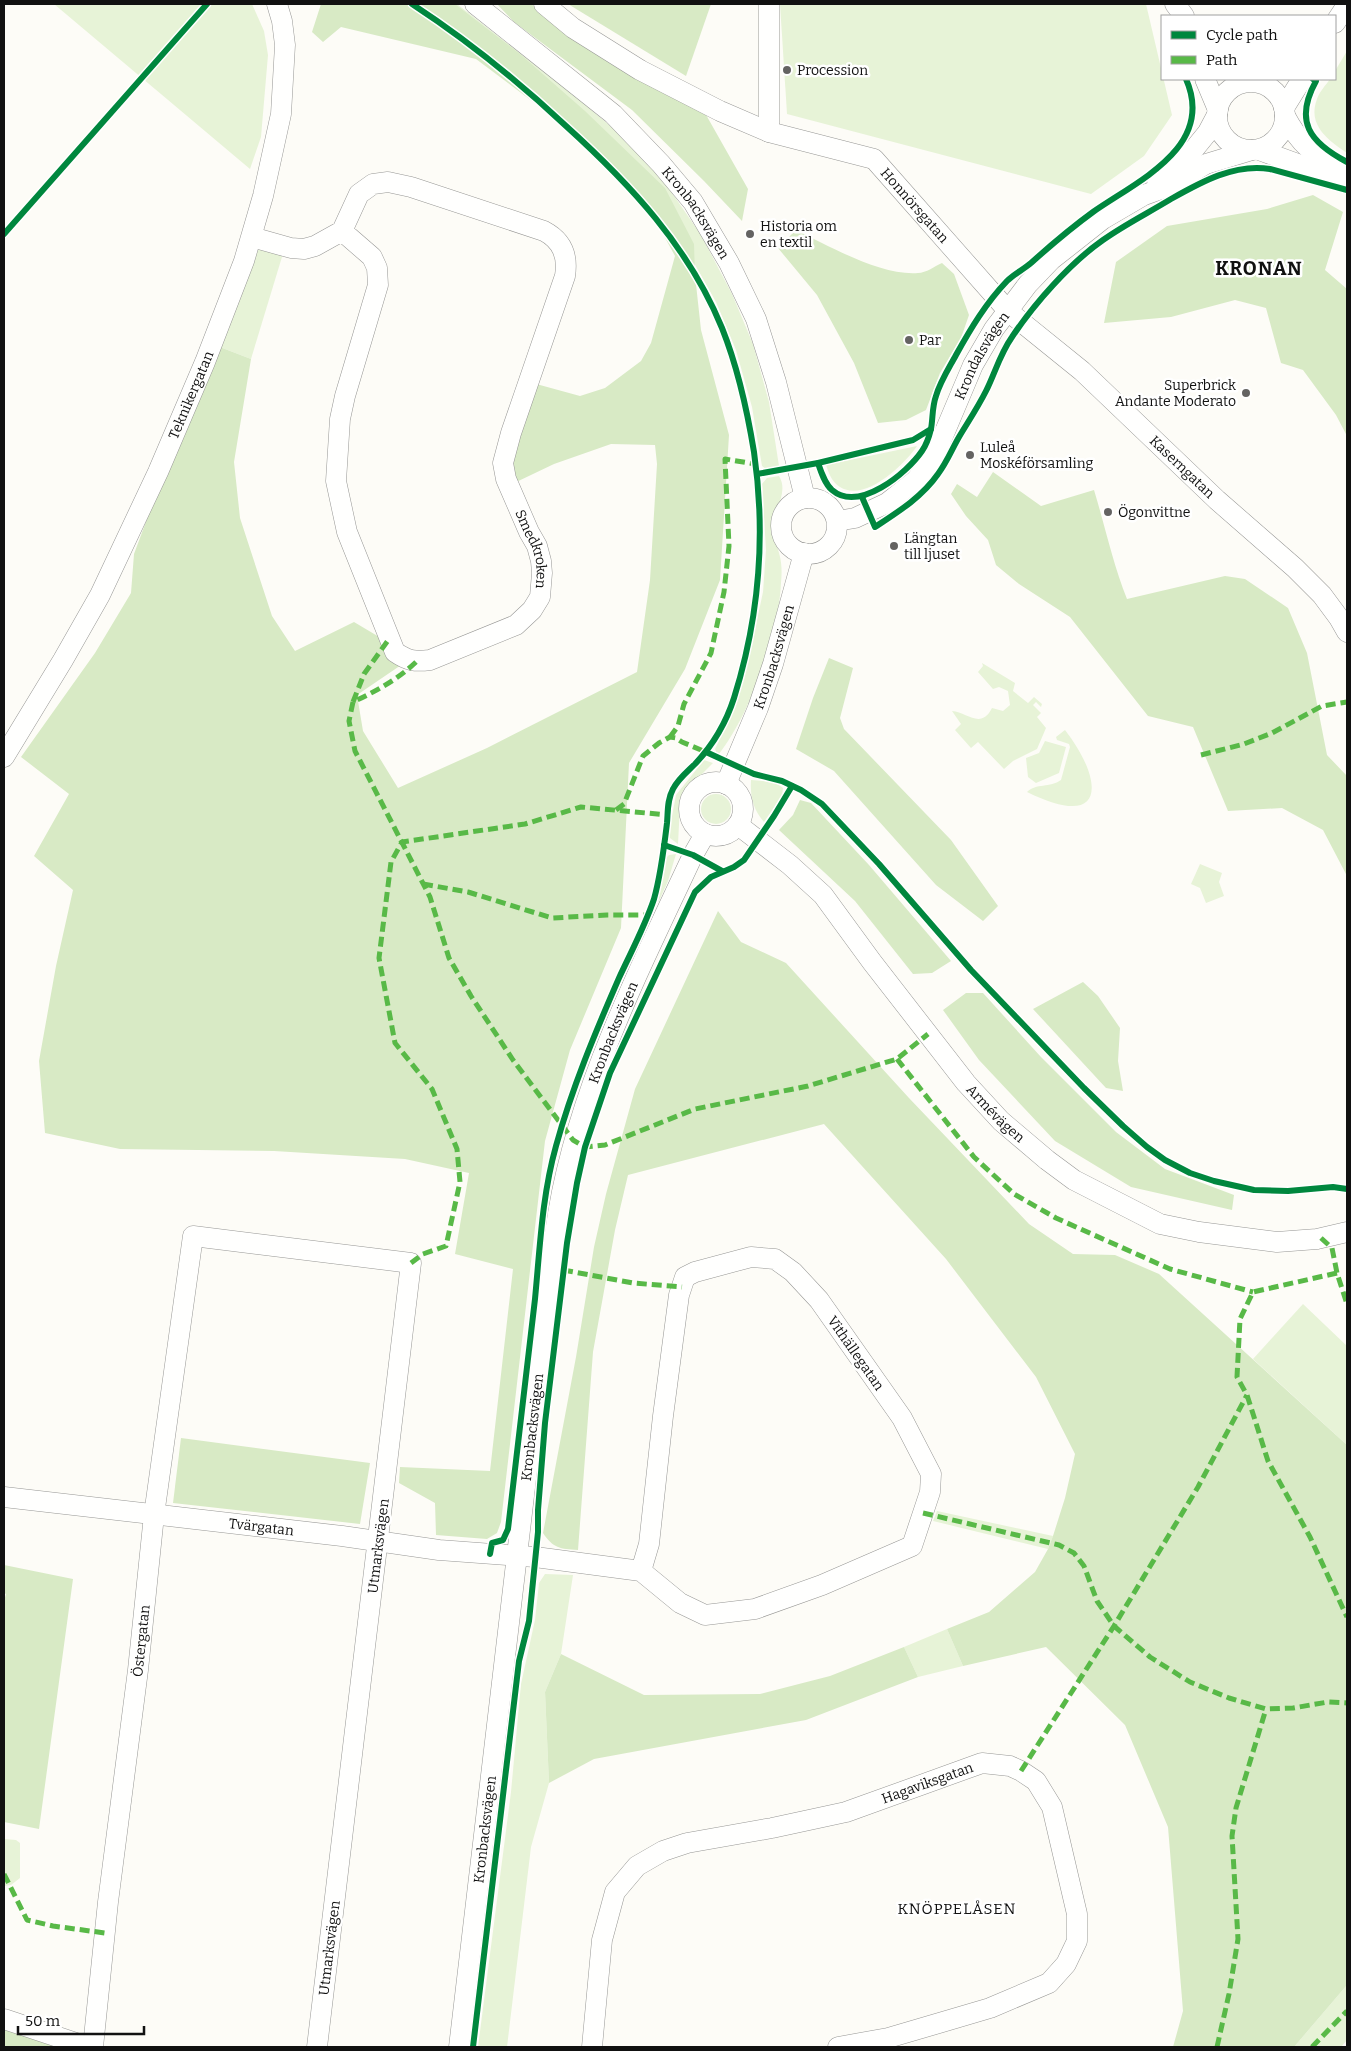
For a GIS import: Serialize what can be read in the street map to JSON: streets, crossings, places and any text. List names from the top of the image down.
{
  "streets": {
    "street": [
      "Honnörsgatan",
      "Kronbacksvägen",
      "Krondalsvägen",
      "Teknikergatan",
      "Kaserngatan",
      "Smedkroken",
      "Armévägen",
      "Vithällegatan",
      "Tvärgatan",
      "Utmarksvägen",
      "Östergatan",
      "Hagaviksgatan"
    ]
  },
  "crossings": [
    ["Honnörsgatan", "Krondalsvägen"],
    ["Honnörsgatan", "Kaserngatan"],
    ["Kronbacksvägen", "Krondalsvägen"],
    ["Kronbacksvägen", "Armévägen"],
    ["Kronbacksvägen", "Tvärgatan"],
    ["Krondalsvägen", "Kaserngatan"],
    ["Tvärgatan", "Utmarksvägen"],
    ["Tvärgatan", "Östergatan"],
    ["Utmarksvägen", "Östergatan"]
  ],
  "districts": ["KRONAN", "KNÖPPELÅSEN"],
  "places": [
    "Procession",
    "Historia om en textil",
    "Par",
    "Superbrick Andante Moderato",
    "Luleå Moskéförsamling",
    "Ögonvittne",
    "Längtan till ljuset"
  ],
  "legend": ["Cycle path", "Path"],
  "scale_bar": "50 m"
}
